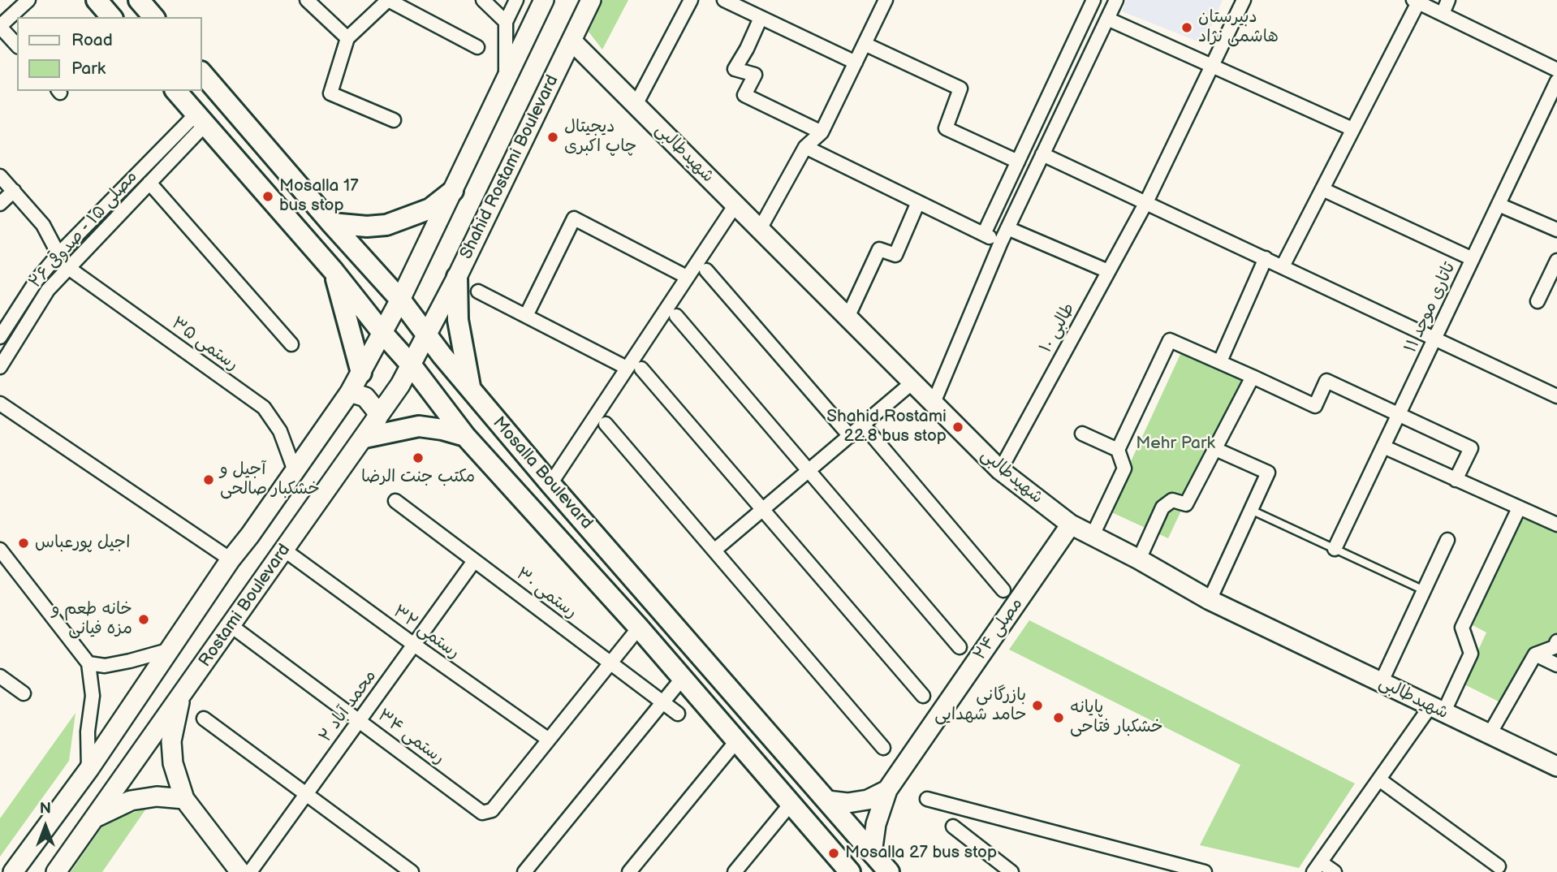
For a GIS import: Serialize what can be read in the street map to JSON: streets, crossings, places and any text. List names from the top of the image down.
{
  "streets": {
    "main road": [
      "شهیدطالبی",
      "Shahid Rostami Boulevard",
      "Mosalla Boulevard",
      "Rostami Boulevard",
      "مصلی ۲۴"
    ],
    "street": [
      "مصلی ۱۵ - صدوقی ۲۶",
      "تاتاری موحد ۱۱",
      "طالبی ۱۰",
      "رستمی ۳۵",
      "رستمی ۳۰",
      "رستمی ۳۲",
      "محمد آباد ۲",
      "رستمی ۳۴"
    ]
  },
  "crossings": [
    ["شهیدطالبی", "Shahid Rostami Boulevard"],
    ["شهیدطالبی", "طالبی ۱۰"],
    ["شهیدطالبی", "مصلی ۲۴"],
    ["Shahid Rostami Boulevard", "Mosalla Boulevard"],
    ["Shahid Rostami Boulevard", "Rostami Boulevard"],
    ["مصلی ۱۵ - صدوقی ۲۶", "رستمی ۳۵"],
    ["مصلی ۱۵ - صدوقی ۲۶", "Mosalla Boulevard"],
    ["Mosalla Boulevard", "Rostami Boulevard"],
    ["Mosalla Boulevard", "مصلی ۲۴"],
    ["رستمی ۳۰", "محمد آباد ۲"],
    ["Rostami Boulevard", "رستمی ۳۲"],
    ["Rostami Boulevard", "رستمی ۳۴"],
    ["رستمی ۳۲", "محمد آباد ۲"],
    ["رستمی ۳۲", "رستمی ۳۴"],
    ["محمد آباد ۲", "رستمی ۳۴"]
  ],
  "parks": ["Mehr Park"],
  "places": [
    "دبیرستان هاشمی نژاد",
    "دیجیتال چاپ اکبری",
    "Mosalla 17 bus stop",
    "Shahid Rostami 22.8 bus stop",
    "مكتب جنت الرضا",
    "آجیل و خشکبار صالحی",
    "اجیل پورعباس",
    "خانه طعم و مزه فیانی",
    "بازرگانی حامد شهدایی",
    "پایانه خشکبار فتاحی",
    "Mosalla 27 bus stop"
  ],
  "legend": ["Road", "Park"],
  "north": "top"
}
